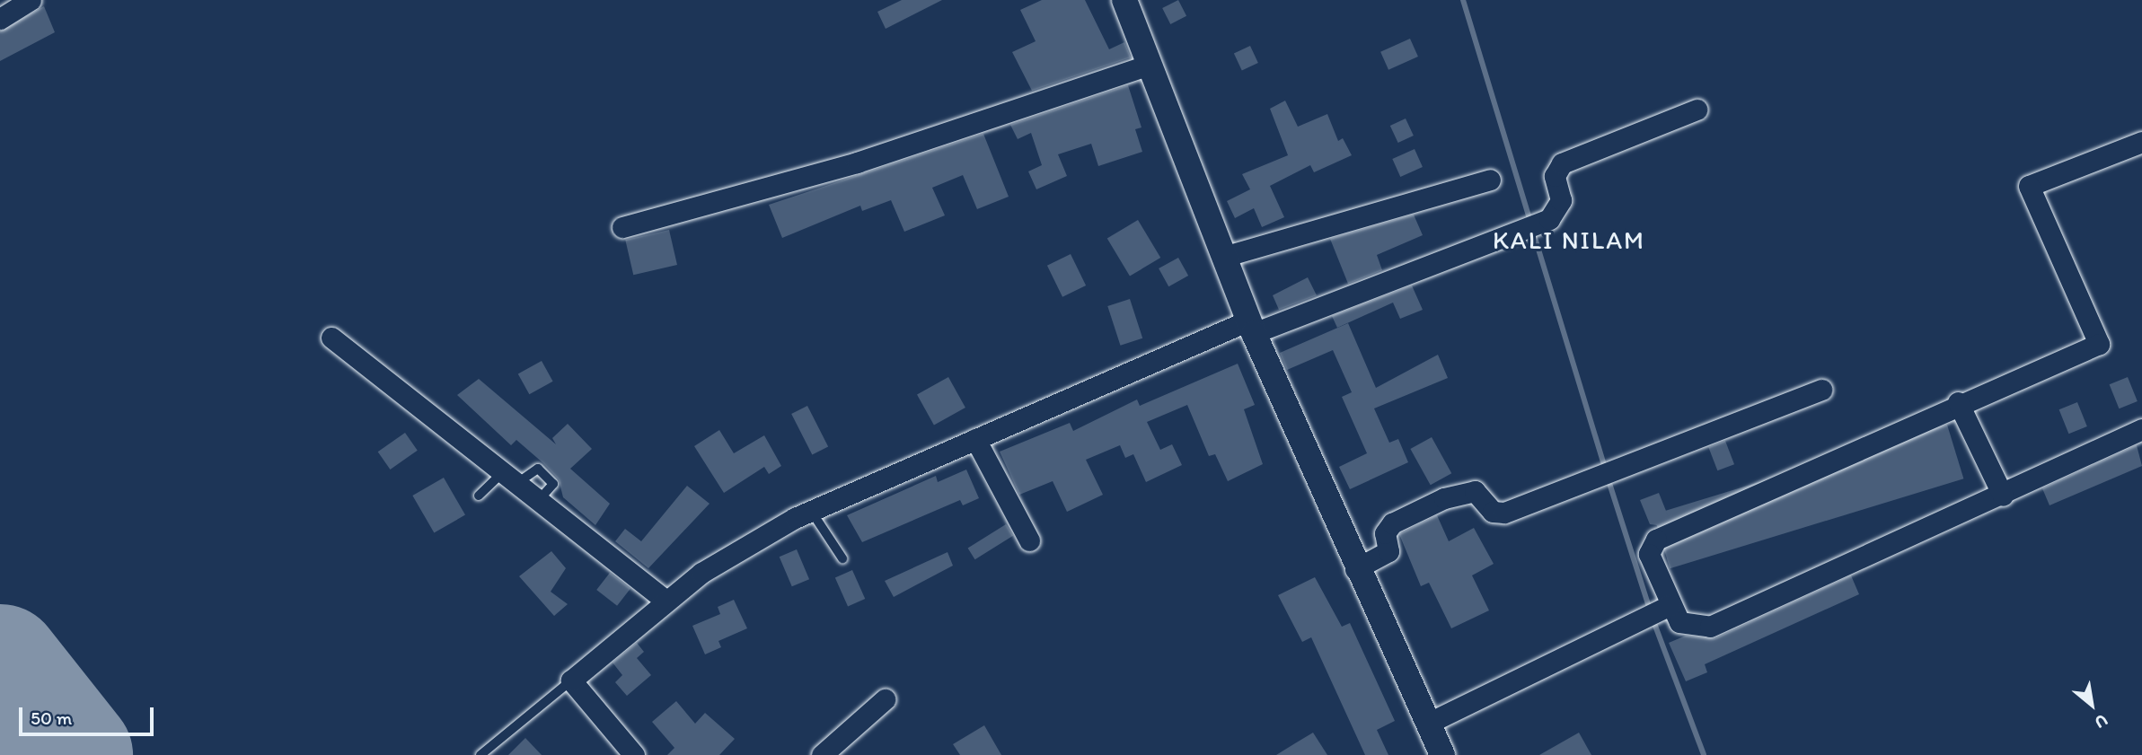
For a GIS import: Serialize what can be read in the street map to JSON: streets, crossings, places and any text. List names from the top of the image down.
{
  "districts": ["KALI NILAM"],
  "scale_bar": "50 m",
  "north": "bottom right"
}
